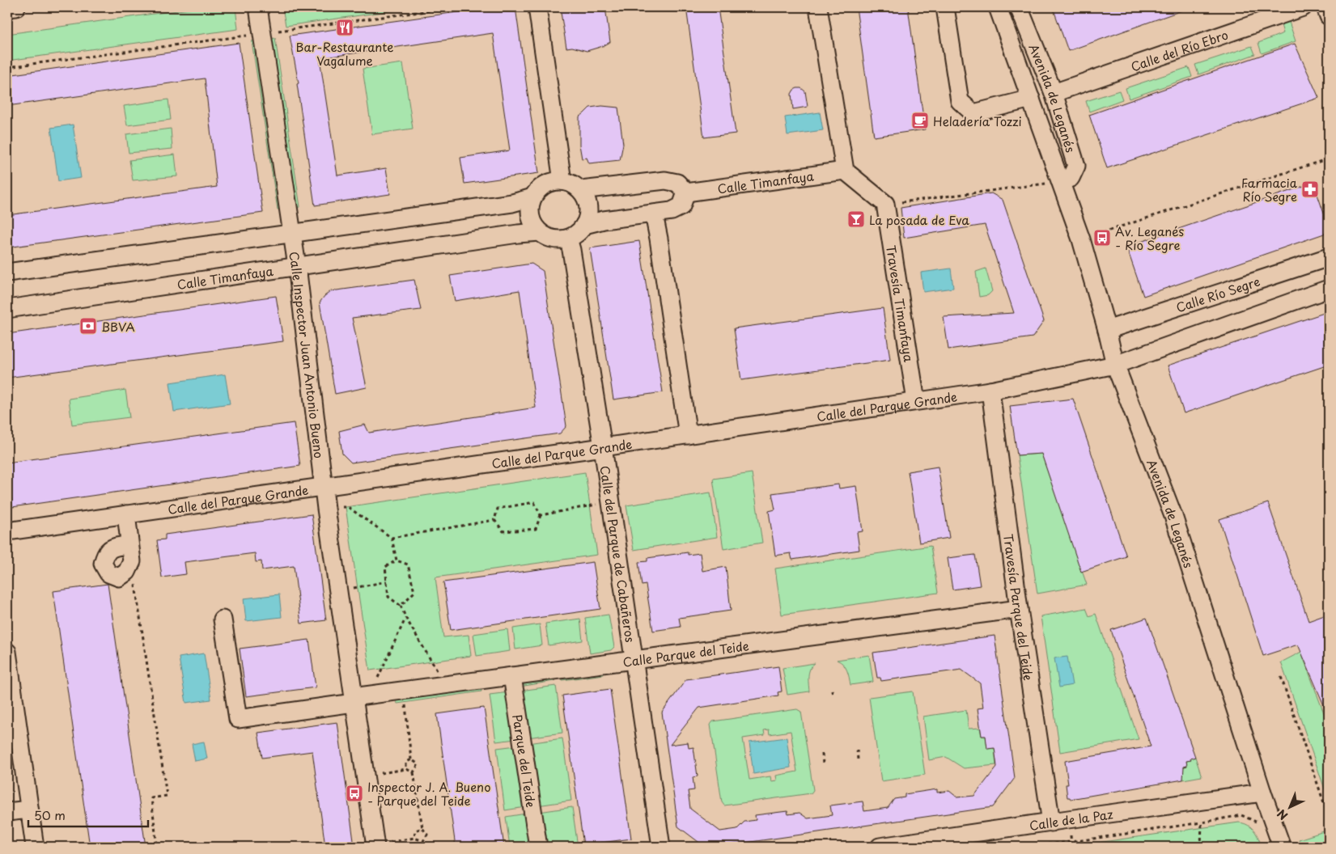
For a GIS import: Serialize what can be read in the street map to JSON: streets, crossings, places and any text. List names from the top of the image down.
{
  "streets": {
    "street": [
      "Calle del Río Ebro",
      "Avenida de Leganés",
      "Calle Timanfaya",
      "Calle Río Segre",
      "Travesía Timanfaya",
      "Calle Inspector Juan Antonio Bueno",
      "Calle del Parque Grande",
      "Calle del Parque de Cabañeros",
      "Travesía Parque del Teide",
      "Calle Parque del Teide",
      "Parque del Teide",
      "Calle de la Paz"
    ]
  },
  "crossings": [
    ["Calle del Río Ebro", "Avenida de Leganés"],
    ["Avenida de Leganés", "Calle Río Segre"],
    ["Avenida de Leganés", "Calle del Parque Grande"],
    ["Avenida de Leganés", "Calle de la Paz"],
    ["Calle Timanfaya", "Calle Inspector Juan Antonio Bueno"],
    ["Calle Timanfaya", "Calle del Parque de Cabañeros"],
    ["Travesía Timanfaya", "Calle del Parque Grande"],
    ["Calle Inspector Juan Antonio Bueno", "Calle del Parque Grande"],
    ["Calle Inspector Juan Antonio Bueno", "Calle Parque del Teide"],
    ["Calle del Parque Grande", "Calle del Parque de Cabañeros"],
    ["Calle del Parque Grande", "Travesía Parque del Teide"],
    ["Calle del Parque de Cabañeros", "Calle Parque del Teide"],
    ["Travesía Parque del Teide", "Calle Parque del Teide"],
    ["Travesía Parque del Teide", "Calle de la Paz"],
    ["Calle Parque del Teide", "Parque del Teide"]
  ],
  "places": {
    "restaurant": ["Bar-Restaurante Vagalume"],
    "cafe": ["Heladería Tozzi"],
    "pharmacy": ["Farmacia Río Segre"],
    "bar": ["La posada de Eva"],
    "bus stop": ["Av. Leganés - Río Segre", "Inspector J. A. Bueno - Parque del Teide"],
    "bank": ["BBVA"]
  },
  "scale_bar": "50 m",
  "north": "bottom left"
}
